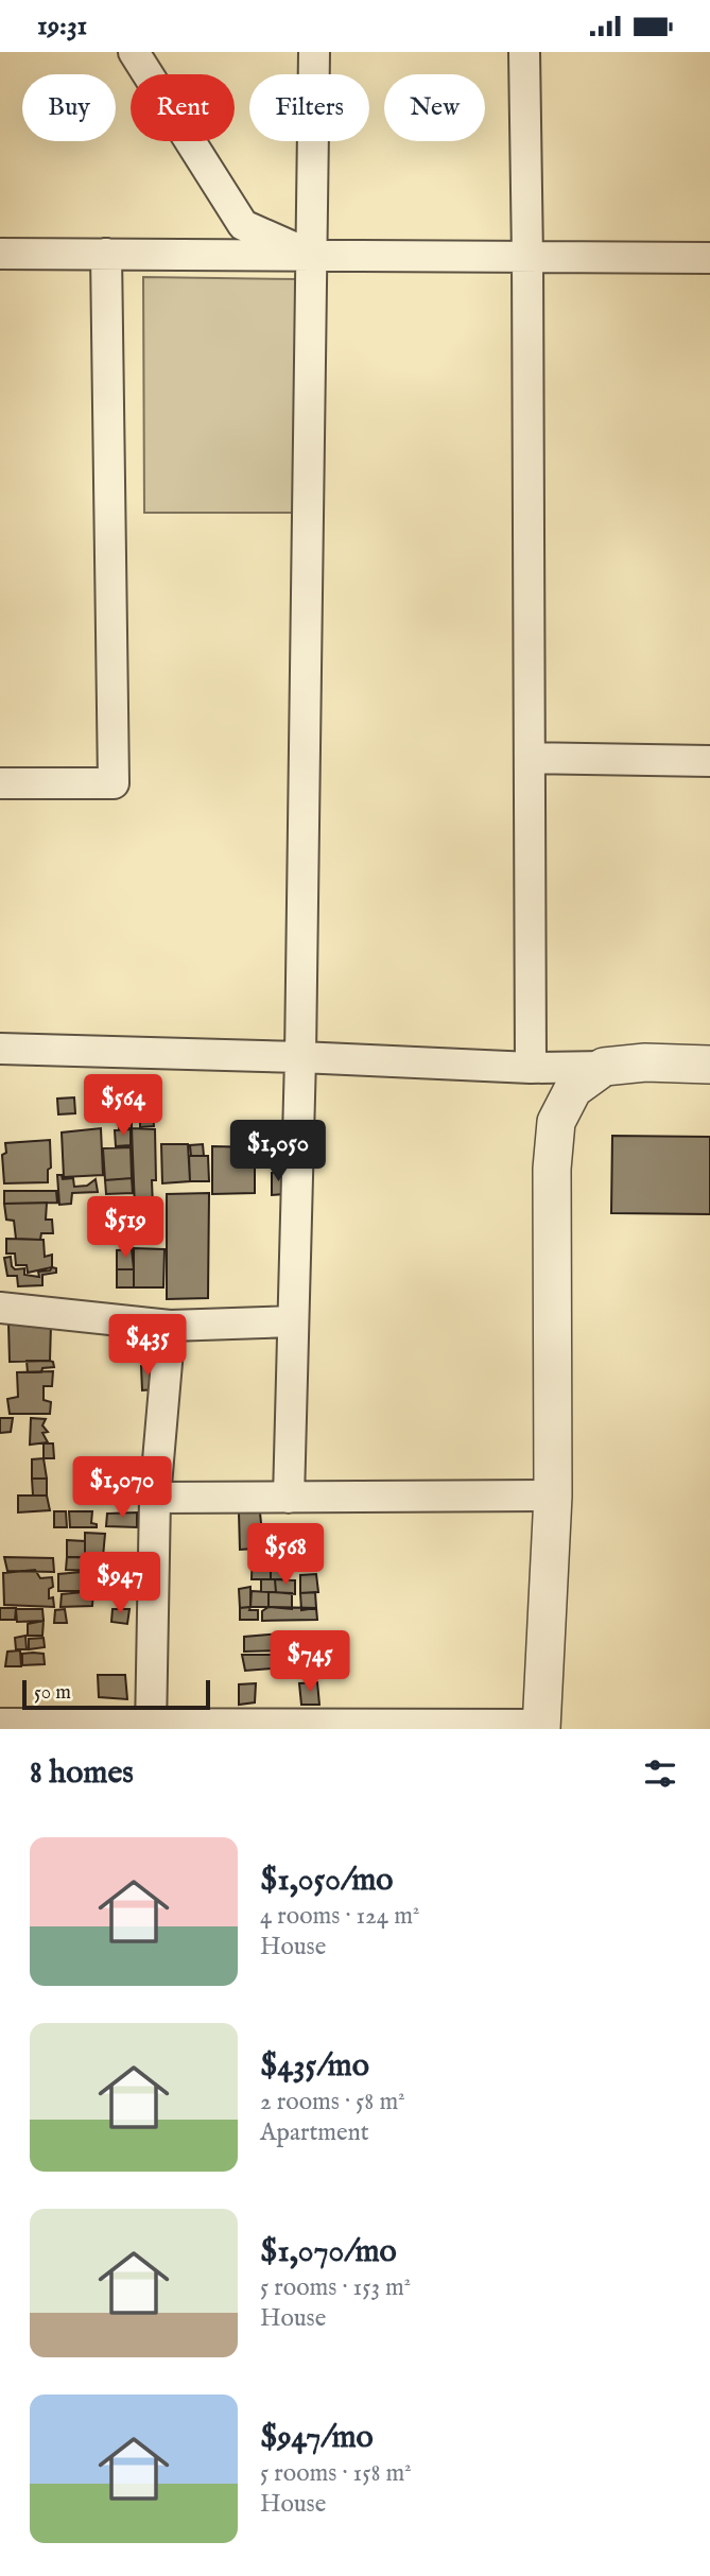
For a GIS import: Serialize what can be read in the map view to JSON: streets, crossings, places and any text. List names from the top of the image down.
{
  "scale_bar": "50 m",
  "page": {
    "status": "19:31",
    "chip": [
      "Buy",
      "Rent",
      "Filters",
      "New"
    ],
    "price": [
      "$564",
      "$1,050",
      "$519",
      "$435",
      "$1,070",
      "$568",
      "$947",
      "$745"
    ],
    "scale": "50 m",
    "heading": "8 homes",
    "list": [
      {
        "name": "$1,050/mo",
        "note": "4 rooms · 124 m² · House"
      },
      {
        "name": "$435/mo",
        "note": "2 rooms · 58 m² · Apartment"
      },
      {
        "name": "$1,070/mo",
        "note": "5 rooms · 153 m² · House"
      },
      {
        "name": "$947/mo",
        "note": "5 rooms · 158 m² · House"
      }
    ]
  }
}
